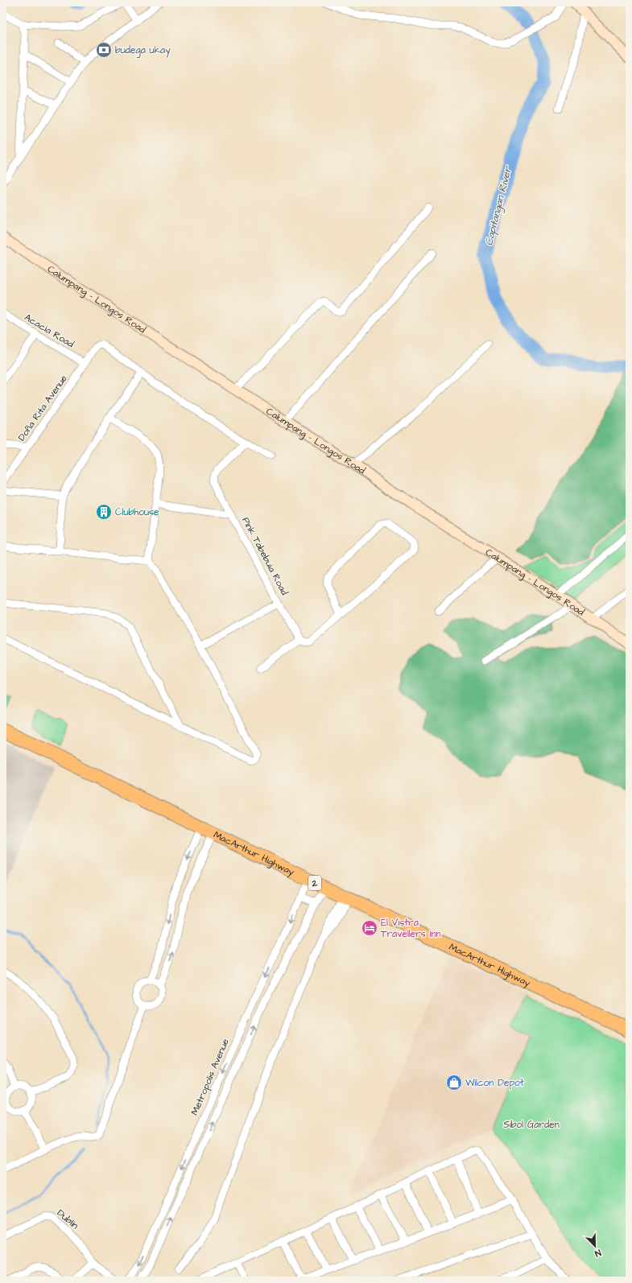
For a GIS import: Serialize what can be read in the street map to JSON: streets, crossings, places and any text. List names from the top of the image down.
{
  "streets": {
    "highway": ["MacArthur Highway", "2"],
    "street": [
      "Calumpang - Longos Road",
      "Acacia Road",
      "Doña Rita Avenue",
      "Pink Tabebuia Road",
      "Metropolis Avenue",
      "Dublin"
    ]
  },
  "crossings": [
    ["Acacia Road", "Doña Rita Avenue"],
    ["MacArthur Highway", "Metropolis Avenue"]
  ],
  "water": ["Capitangan River"],
  "parks": ["Sibol Garden"],
  "places": {
    "bank": ["budega ukay"],
    "building": ["Clubhouse"],
    "hotel": ["El Vistra Travellers Inn"],
    "shop": ["Wilcon Depot"]
  },
  "north": "bottom right"
}
